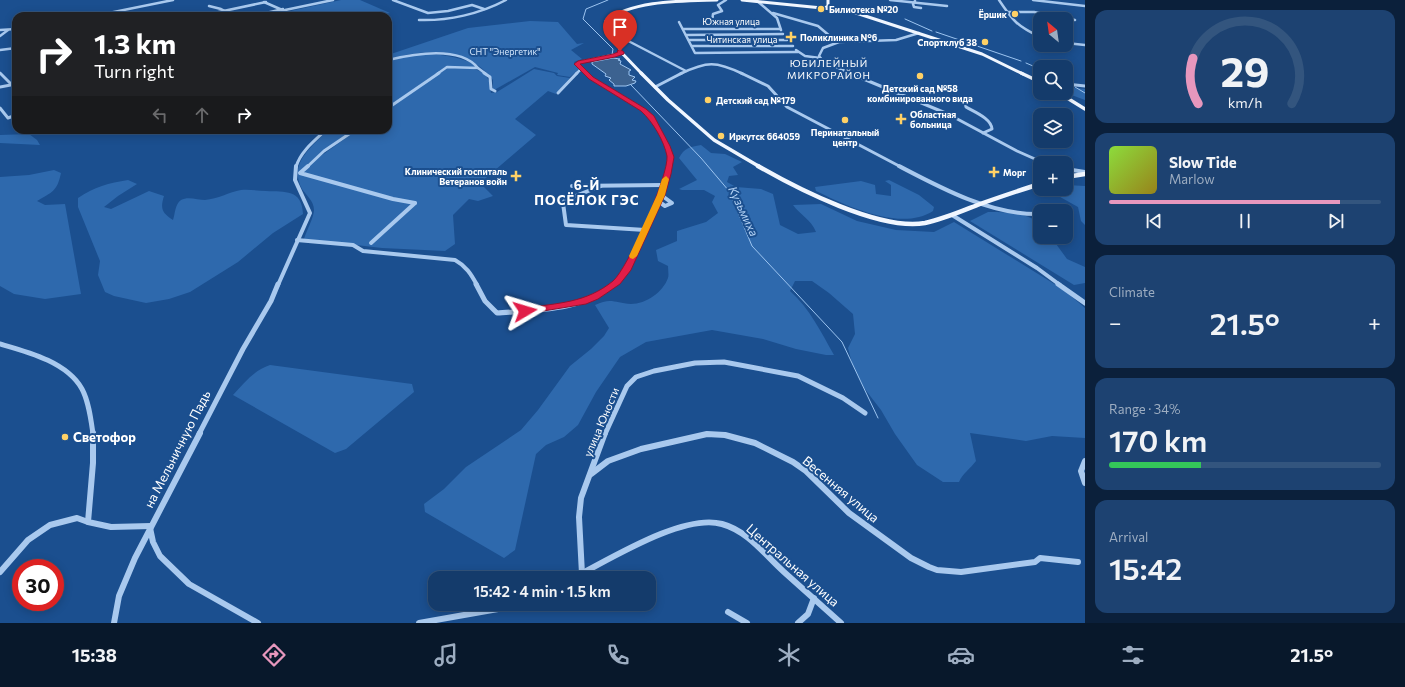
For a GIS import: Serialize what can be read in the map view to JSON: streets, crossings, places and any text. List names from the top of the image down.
{
  "streets": {
    "street": [
      "Южная улица",
      "Читинская улица",
      "улица Юности",
      "на Мельничную Падь",
      "Весенняя улица",
      "Центральная улица"
    ]
  },
  "crossings": [
    ["улица Юности", "Весенняя улица"]
  ],
  "districts": ["ЮБИЛЕЙНЫЙ МИКРОРАЙОН", "6-Й ПОСЁЛОК ГЭС"],
  "water": ["Кузьмиха"],
  "parks": ["СНТ \"Энергетик\""],
  "places": {
    "other": [
      "Билиотека №20",
      "Ёршик",
      "Спортклуб 38",
      "Детский сад №58 комбинированного вида",
      "Детский сад №179",
      "Перинатальный центр",
      "Иркутск 664059",
      "Светофор"
    ],
    "health": [
      "Поликлиника N°6",
      "Областная больница",
      "Морг",
      "Клинический госпиталь Ветеранов войн"
    ]
  },
  "north": "top left",
  "page": {
    "map_buttons": ["+", "−"],
    "turn": ["1.3 km", "Turn right"],
    "song": ["Slow Tide", "Marlow"],
    "tile": [
      "Climate",
      ["Range · 34%", "170 km"],
      ["Arrival", "15:42"]
    ],
    "heat": ["−", "21.5°", "+"],
    "limit": "30",
    "trip": "15:42 · 4 min · 1.5 km",
    "tabs": ["15:38", "21.5°"],
    "gauge": ["29", "km/h"]
  }
}
